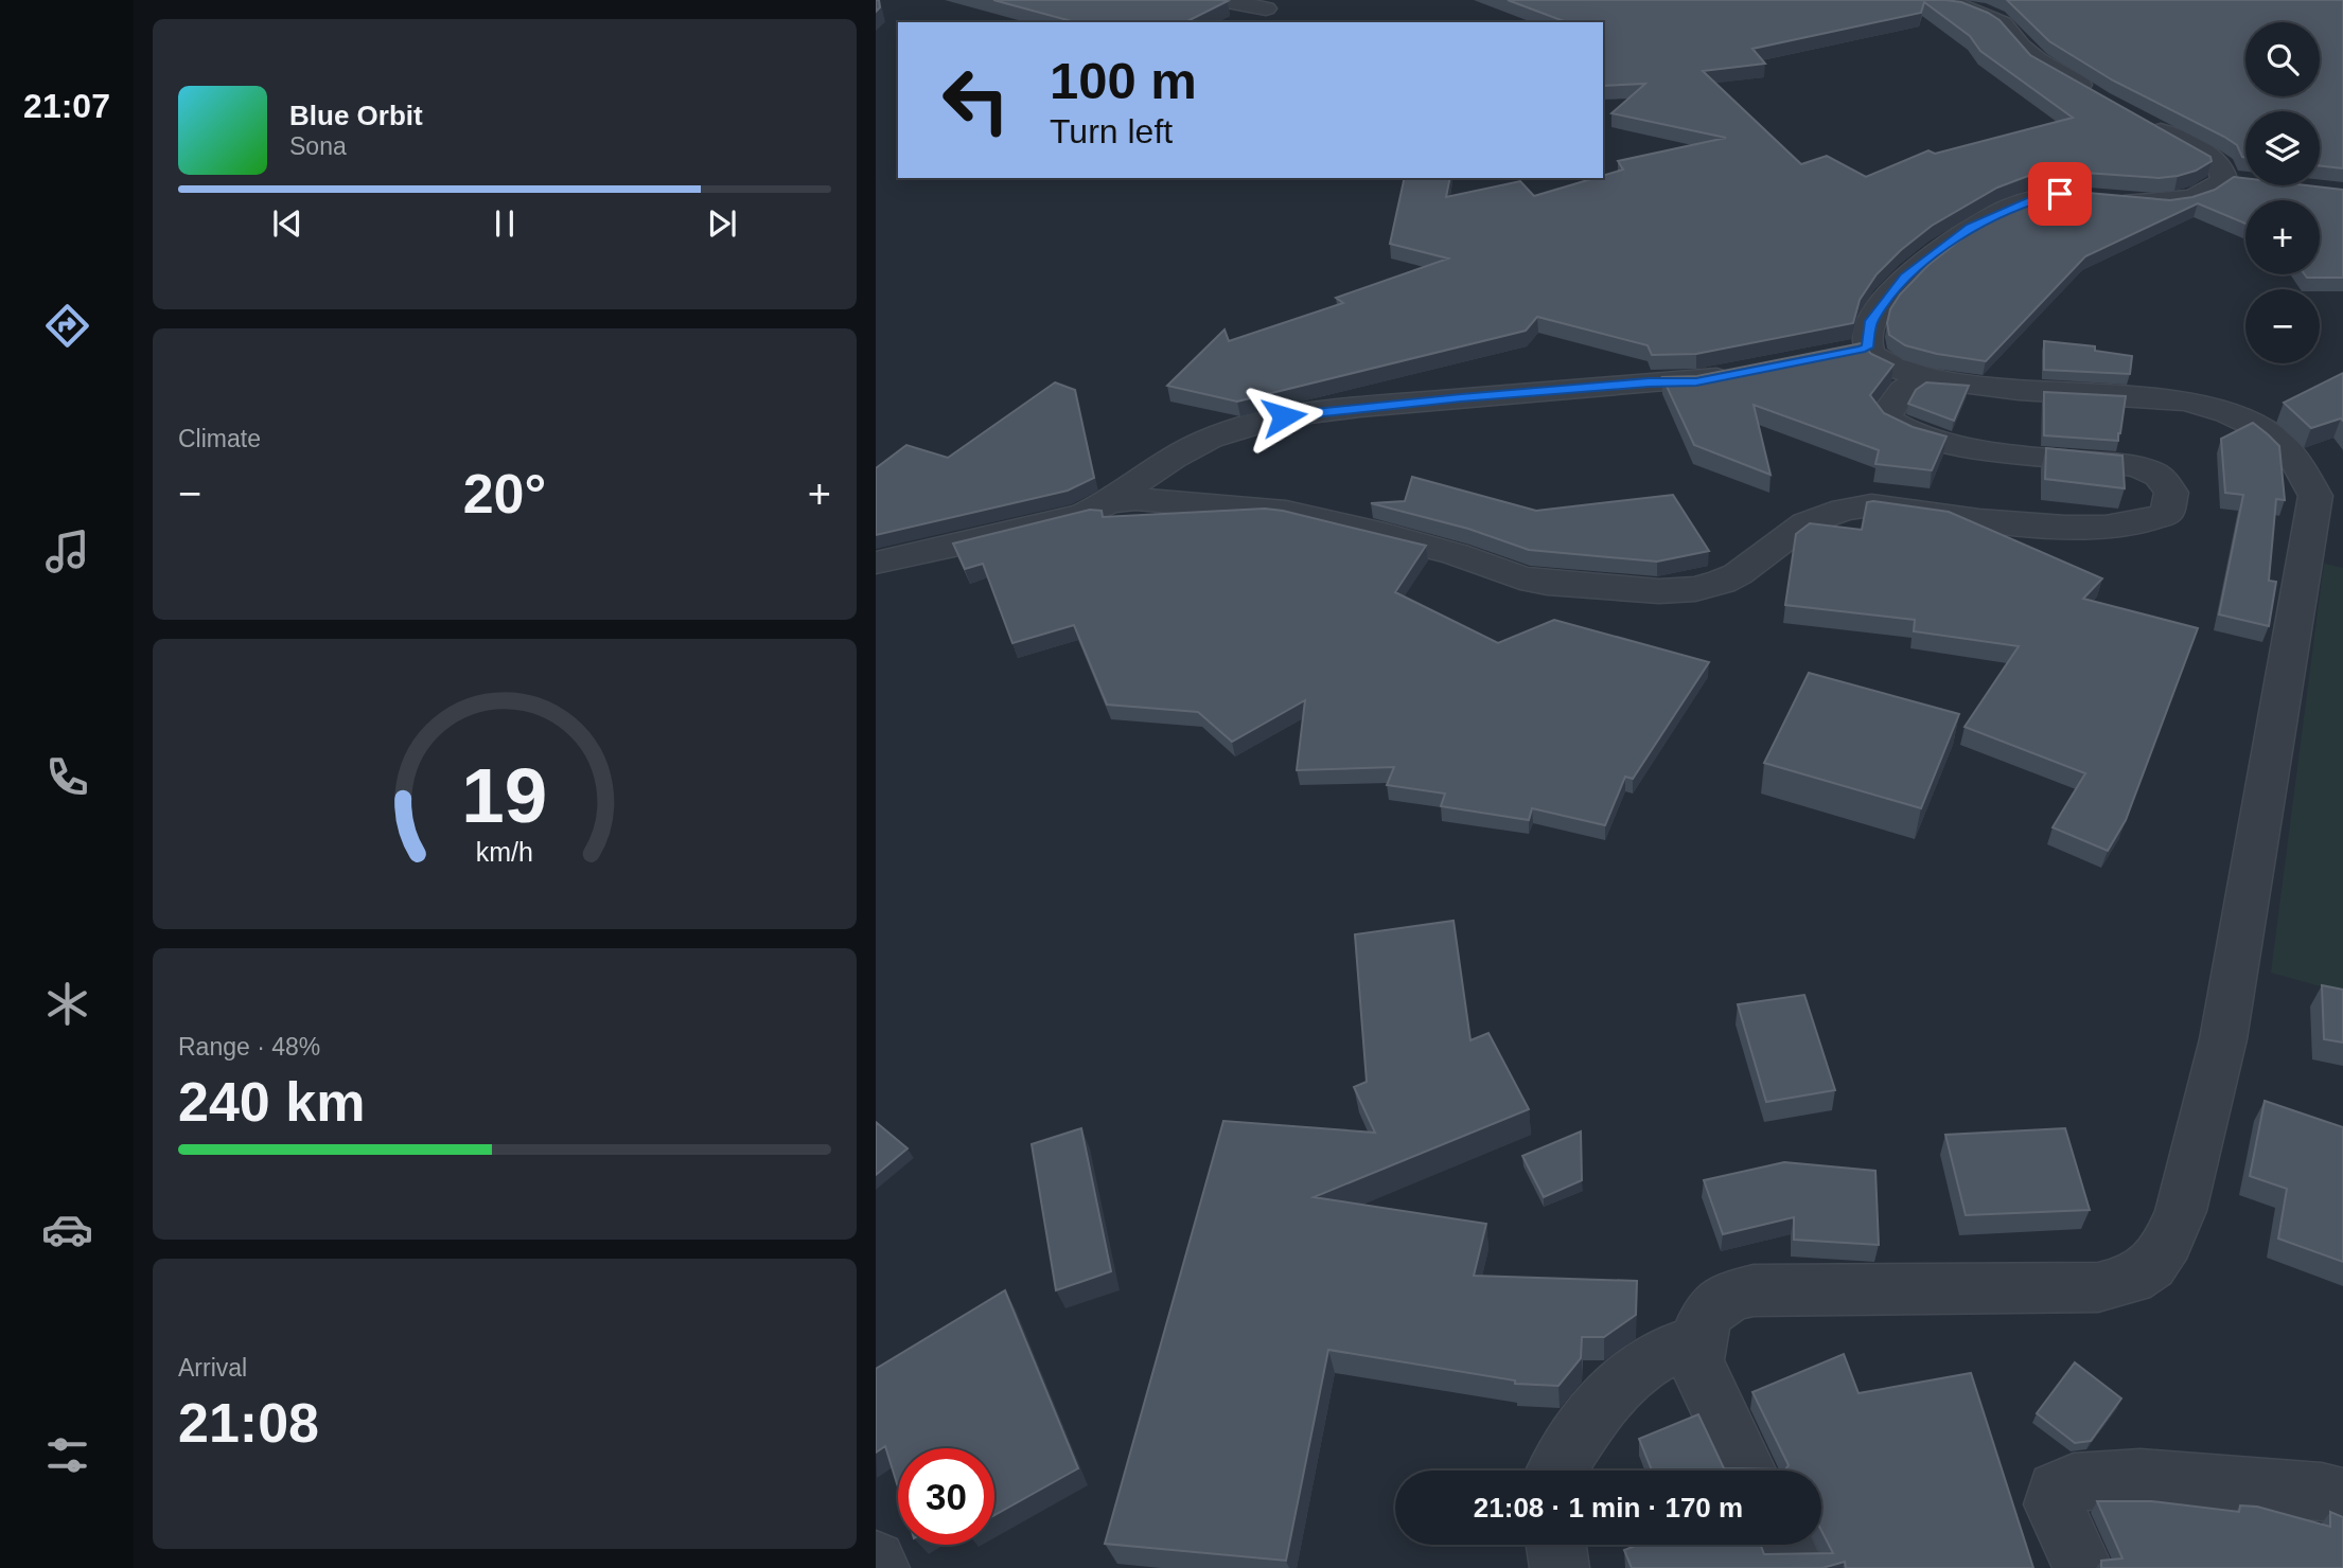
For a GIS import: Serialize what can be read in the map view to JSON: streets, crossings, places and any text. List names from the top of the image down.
{
  "page": {
    "tabs": "21:07",
    "map_buttons": ["+", "−"],
    "turn": ["100 m", "Turn left"],
    "song": ["Blue Orbit", "Sona"],
    "tile": [
      "Climate",
      ["Range · 48%", "240 km"],
      ["Arrival", "21:08"]
    ],
    "heat": ["−", "20°", "+"],
    "limit": "30",
    "trip": "21:08 · 1 min · 170 m",
    "gauge": ["19", "km/h"]
  }
}
